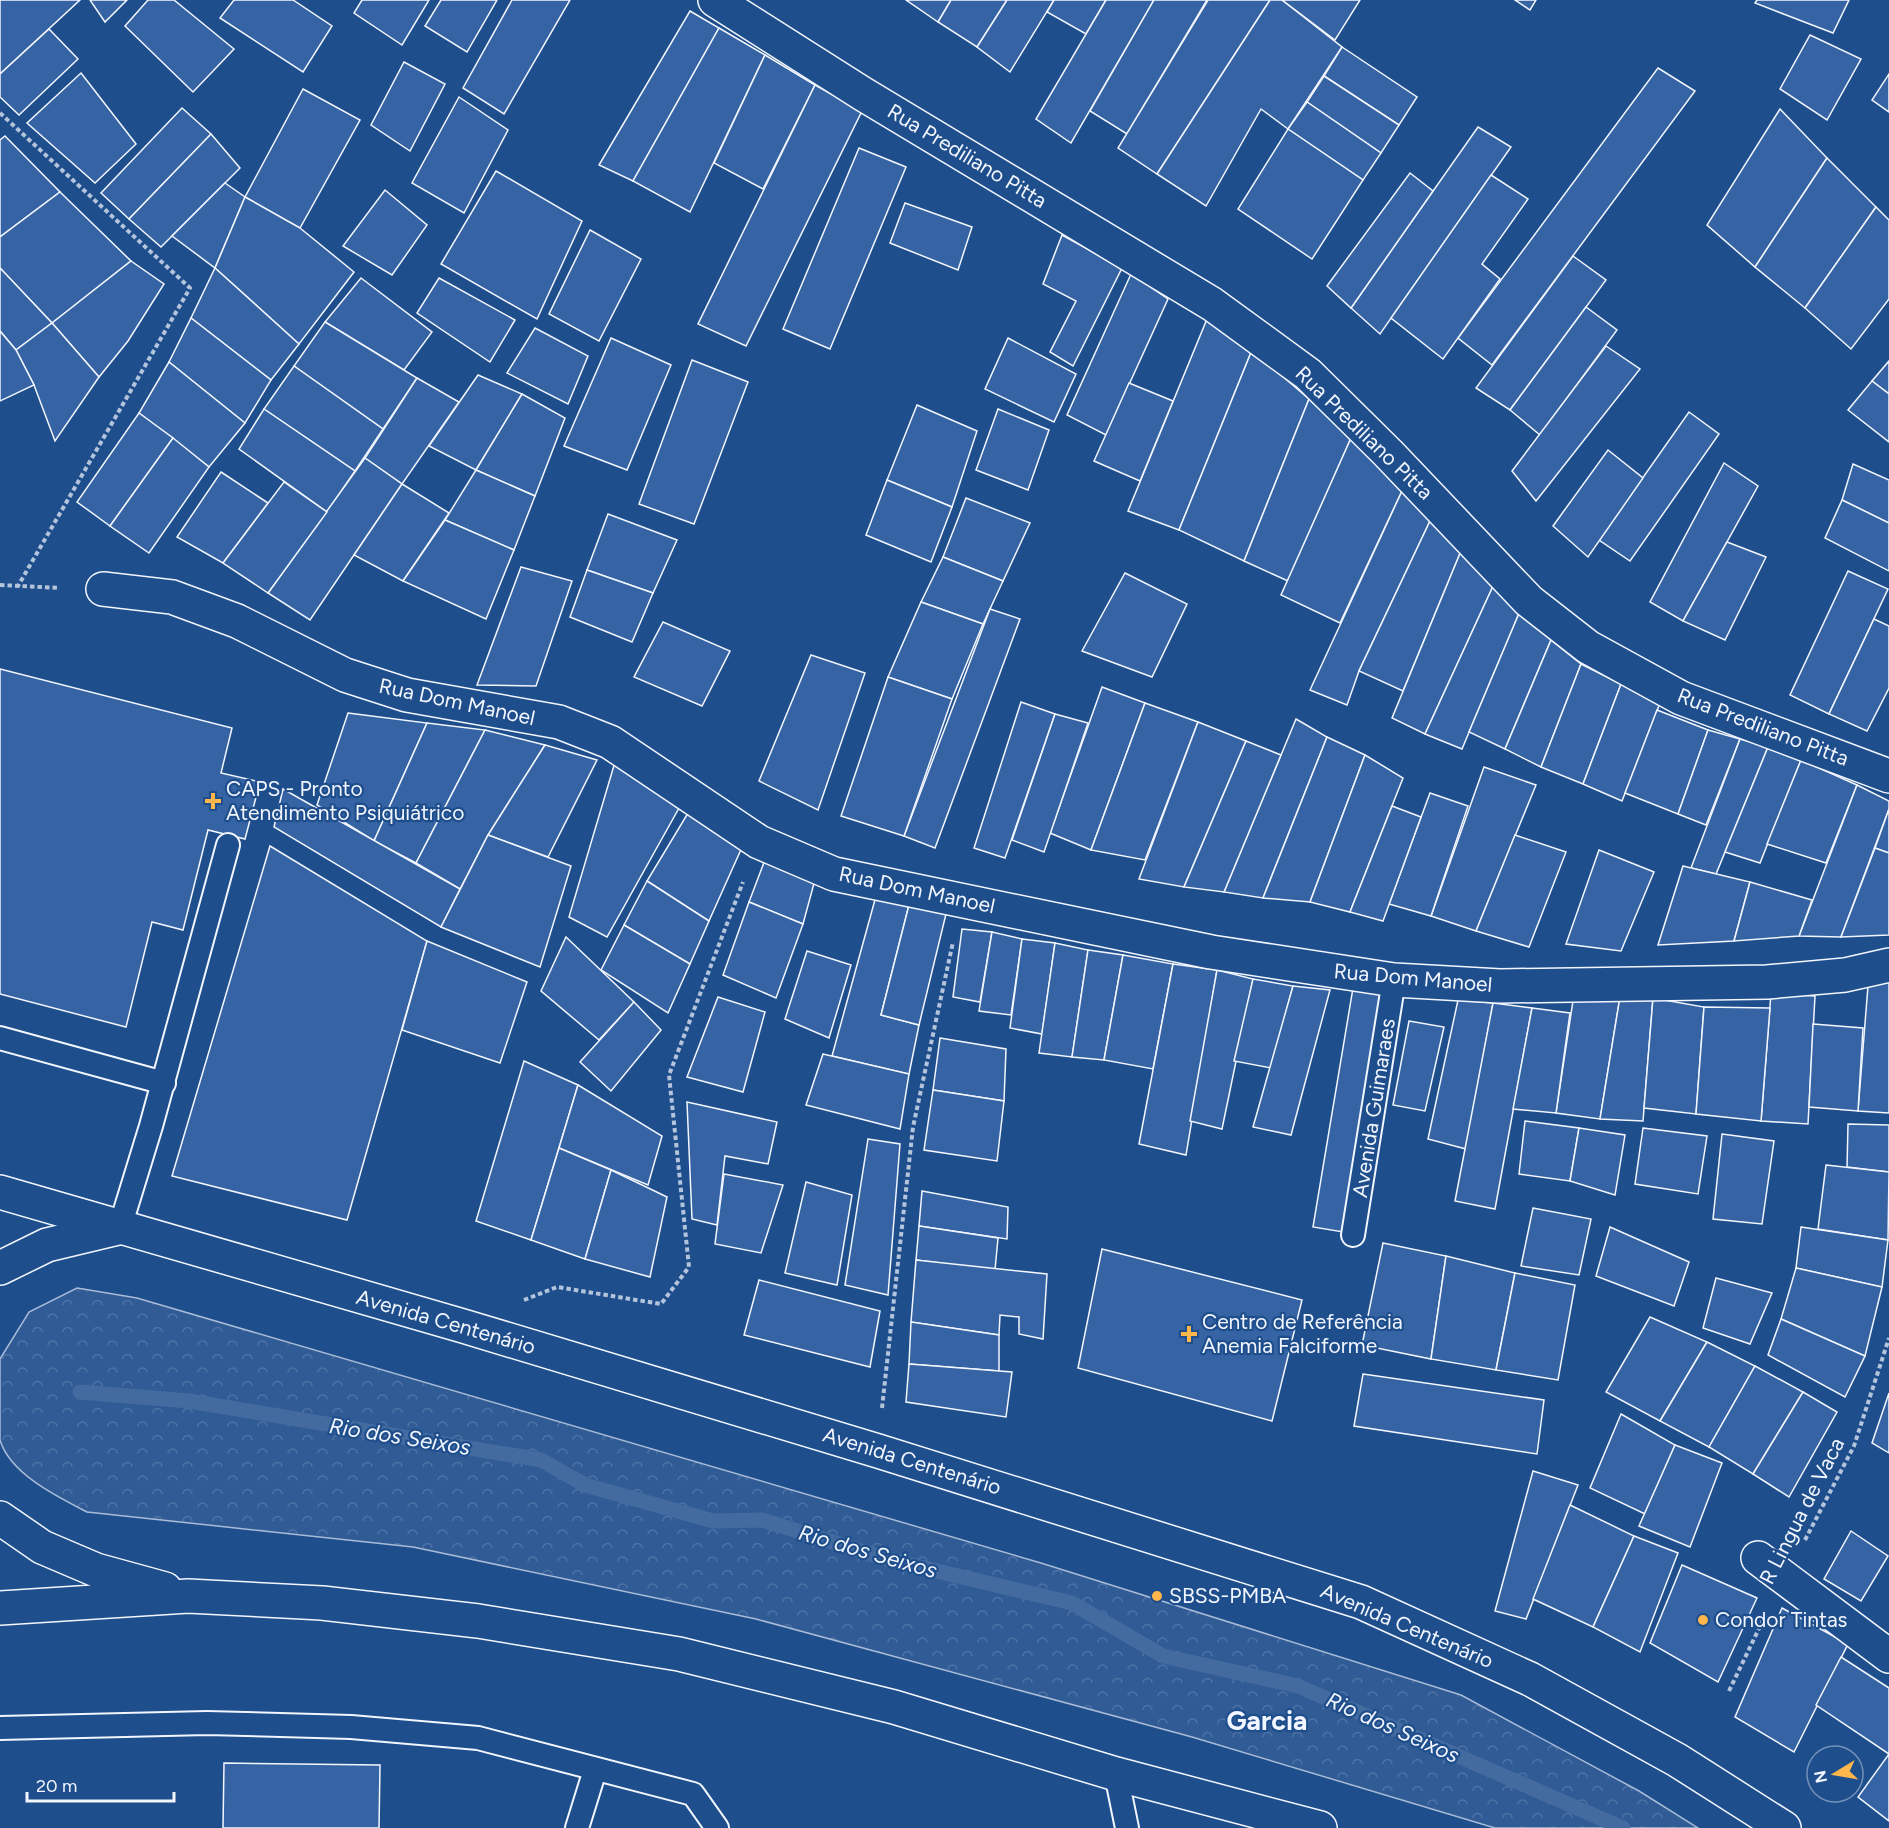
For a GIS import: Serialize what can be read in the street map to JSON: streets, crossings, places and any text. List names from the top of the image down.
{
  "streets": {
    "main road": ["Rua Prediliano Pitta", "Rua Dom Manoel", "Avenida Centenário"],
    "lane": ["Avenida Guimaraes"],
    "path": ["R Lingua de Vaca"]
  },
  "crossings": [
    ["Rua Dom Manoel", "Avenida Guimaraes"]
  ],
  "districts": ["Garcia"],
  "water": ["Rio dos Seixos"],
  "places": {
    "health": ["CAPS - Pronto Atendimento Psiquiátrico", "Centro de Referência Anemia Falciforme"],
    "other": ["SBSS-PMBA", "Condor Tintas"]
  },
  "scale_bar": "20 m",
  "north": "left"
}
